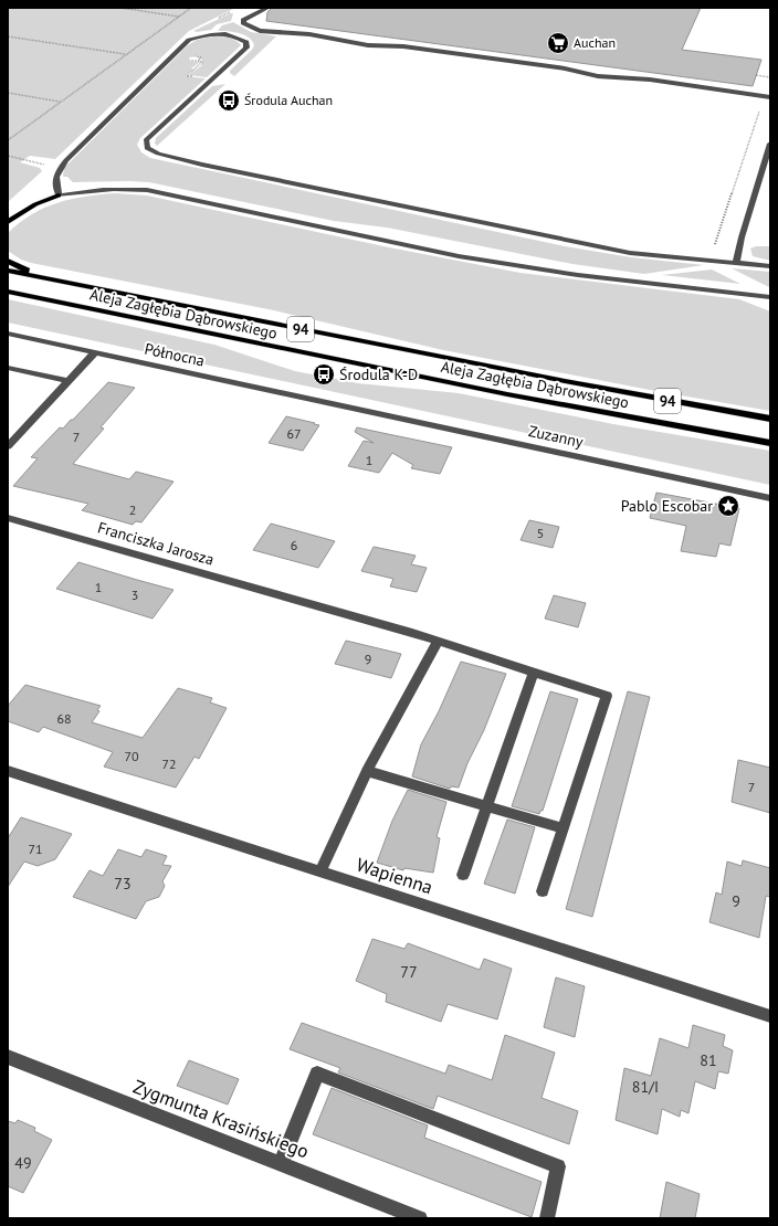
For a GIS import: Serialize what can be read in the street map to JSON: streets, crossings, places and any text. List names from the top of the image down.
{
  "streets": {
    "main road": ["Aleja Zagłębia Dąbrowskiego", "94"],
    "street": [
      "Północna",
      "Zuzanny",
      "Franciszka Jarosza",
      "Wapienna",
      "Zygmunta Krasińskiego"
    ]
  },
  "crossings": [
    ["Północna", "Zuzanny"]
  ],
  "places": {
    "supermarket": ["Auchan"],
    "bus stop": ["Środula Auchan", "Środula K-D"],
    "place": ["Pablo Escobar"]
  },
  "house_numbers": [
    "67",
    "7",
    "1",
    "2",
    "5",
    "6",
    "1",
    "3",
    "9",
    "68",
    "70",
    "72",
    "7",
    "71",
    "73",
    "9",
    "77",
    "81",
    "81/I",
    "49"
  ]
}
